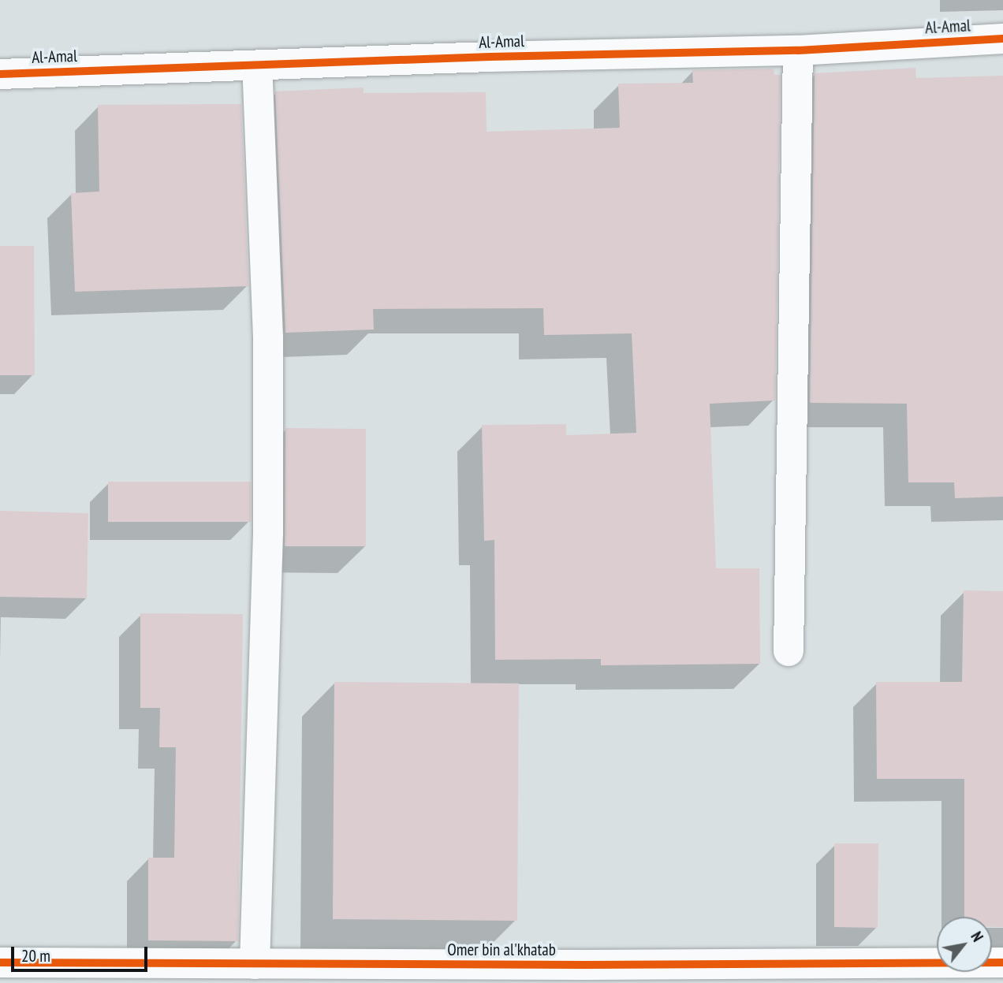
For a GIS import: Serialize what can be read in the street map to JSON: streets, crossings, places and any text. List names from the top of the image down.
{
  "streets": {
    "street": ["Al-Amal", "Omer bin al'khatab"]
  },
  "scale_bar": "20 m",
  "north": "top right"
}
